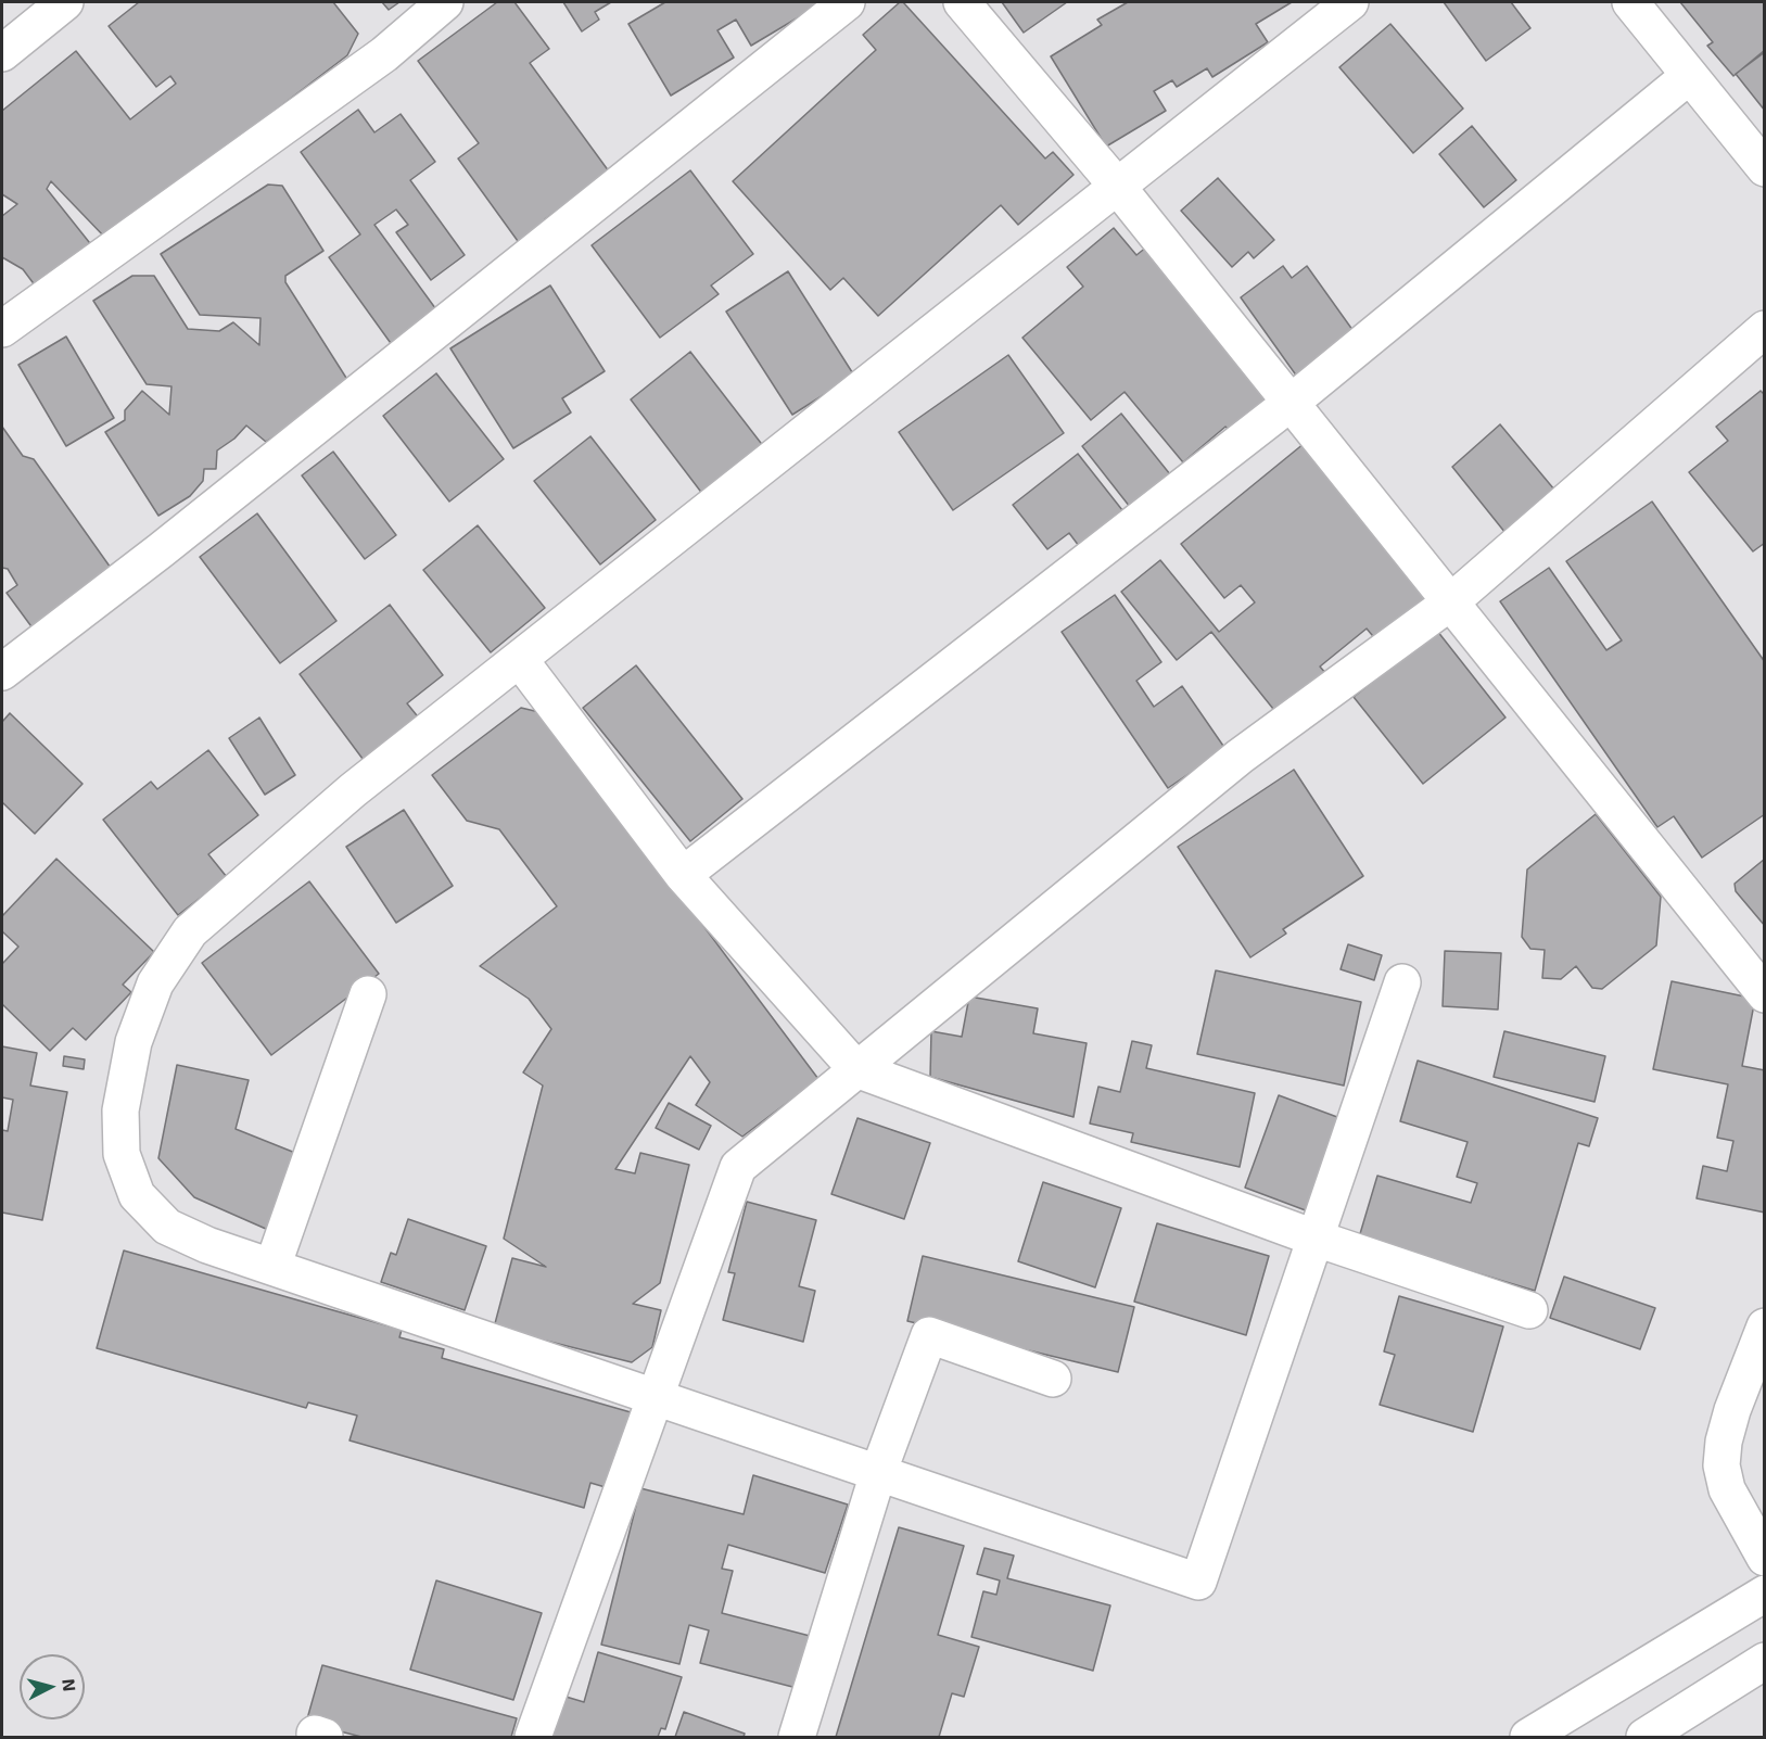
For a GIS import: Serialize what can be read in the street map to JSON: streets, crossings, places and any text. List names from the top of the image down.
{
  "north": "right"
}
